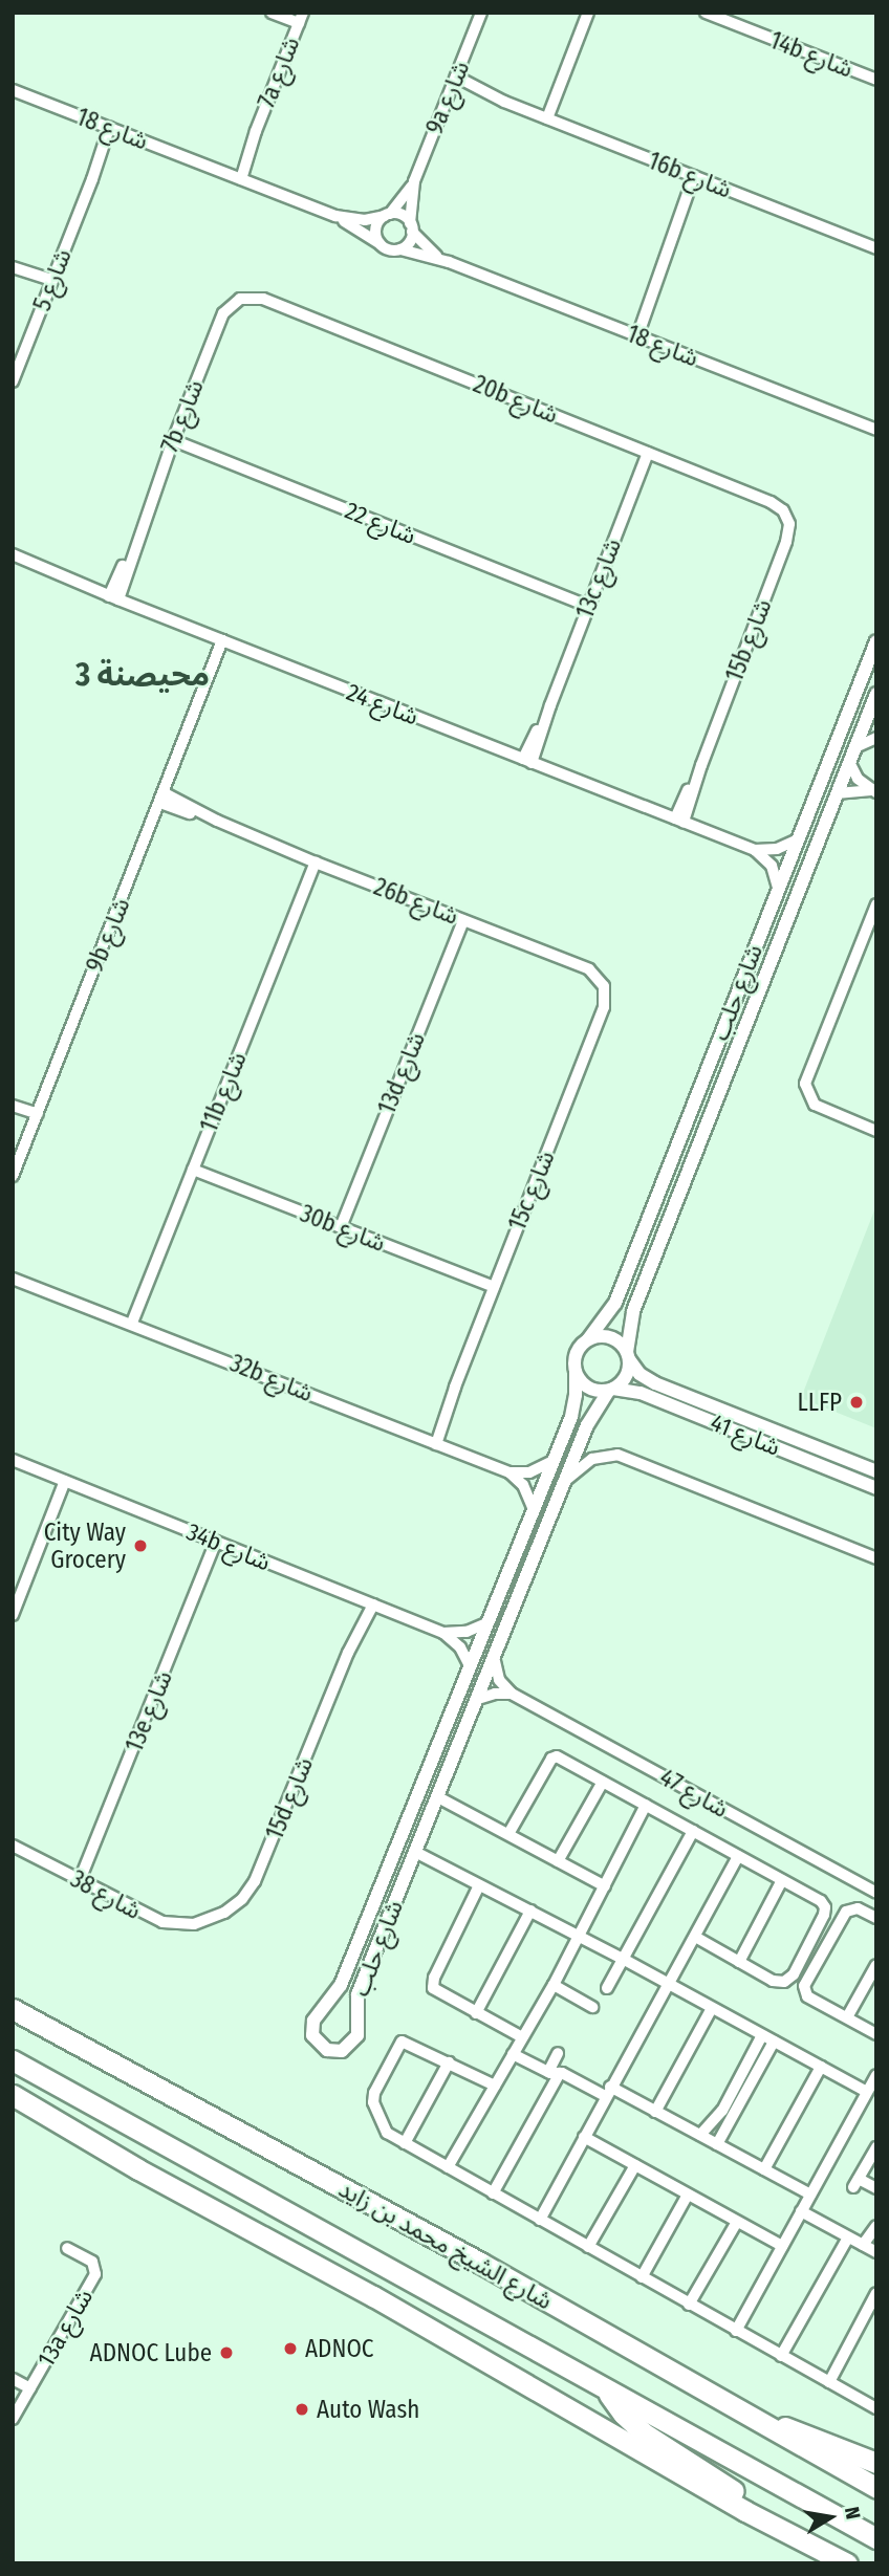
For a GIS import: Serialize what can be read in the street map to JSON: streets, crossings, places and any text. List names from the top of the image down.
{
  "streets": {
    "highway": ["شارع الشيخ محمد بن زايد"],
    "street": [
      "14b شارع",
      "7a شارع",
      "9a شارع",
      "شارع 18",
      "16b شارع",
      "شارع 5",
      "20b شارع",
      "7b شارع",
      "شارع 22",
      "13c شارع",
      "15b شارع",
      "شارع 24",
      "26b شارع",
      "9b شارع",
      "شارع حلب",
      "13d شارع",
      "11b شارع",
      "15c شارع",
      "30b شارع",
      "32b شارع",
      "شارع 41",
      "34b شارع",
      "13e شارع",
      "شارع 47",
      "15d شارع",
      "شارع 38",
      "13a شارع"
    ]
  },
  "crossings": [
    ["7a شارع", "شارع 18"],
    ["9a شارع", "شارع 18"],
    ["9a شارع", "16b شارع"],
    ["شارع 18", "شارع 5"],
    ["20b شارع", "7b شارع"],
    ["20b شارع", "13c شارع"],
    ["20b شارع", "15b شارع"],
    ["7b شارع", "شارع 22"],
    ["7b شارع", "شارع 24"],
    ["شارع 22", "13c شارع"],
    ["13c شارع", "شارع 24"],
    ["15b شارع", "شارع 24"],
    ["شارع 24", "9b شارع"],
    ["26b شارع", "9b شارع"],
    ["26b شارع", "13d شارع"],
    ["26b شارع", "11b شارع"],
    ["26b شارع", "15c شارع"],
    ["شارع حلب", "شارع 41"],
    ["شارع حلب", "34b شارع"],
    ["13d شارع", "30b شارع"],
    ["11b شارع", "30b شارع"],
    ["11b شارع", "32b شارع"],
    ["15c شارع", "30b شارع"],
    ["15c شارع", "32b شارع"],
    ["34b شارع", "13e شارع"],
    ["34b شارع", "15d شارع"],
    ["13e شارع", "شارع 38"],
    ["15d شارع", "شارع 38"]
  ],
  "districts": ["محيصنة 3"],
  "places": [
    "LLFP",
    "City Way Grocery",
    "ADNOC",
    "ADNOC Lube",
    "Auto Wash"
  ],
  "north": "right"
}
